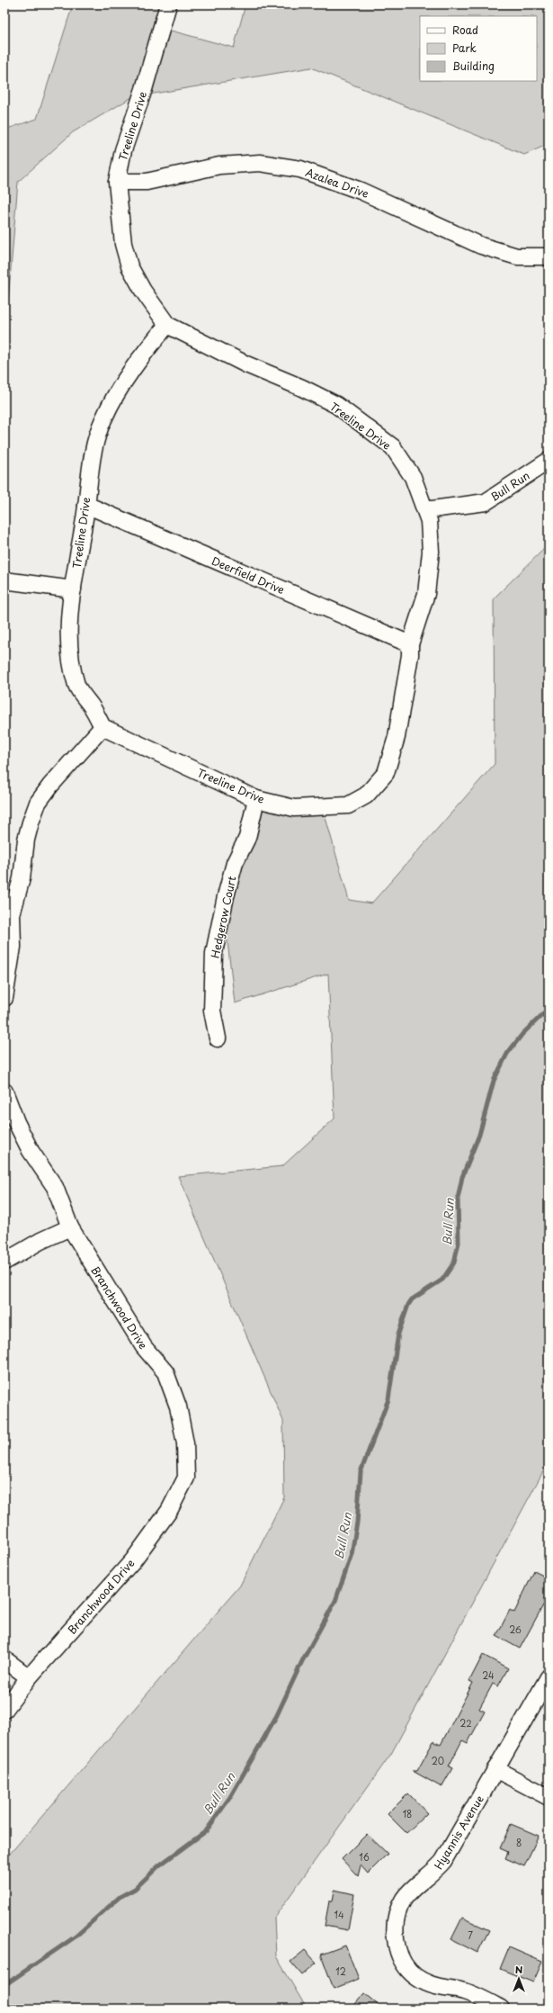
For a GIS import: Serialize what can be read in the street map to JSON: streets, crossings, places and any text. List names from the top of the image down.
{
  "streets": {
    "street": [
      "Treeline Drive",
      "Azalea Drive",
      "Bull Run",
      "Deerfield Drive",
      "Hedgerow Court",
      "Branchwood Drive",
      "Hyannis Avenue"
    ]
  },
  "crossings": [
    ["Treeline Drive", "Azalea Drive"],
    ["Treeline Drive", "Bull Run"],
    ["Treeline Drive", "Deerfield Drive"],
    ["Treeline Drive", "Hedgerow Court"]
  ],
  "water": ["Bull Run"],
  "house_numbers": [
    "26",
    "24",
    "22",
    "20",
    "18",
    "8",
    "16",
    "14",
    "7",
    "12"
  ],
  "legend": ["Road", "Park", "Building"],
  "north": "top"
}
